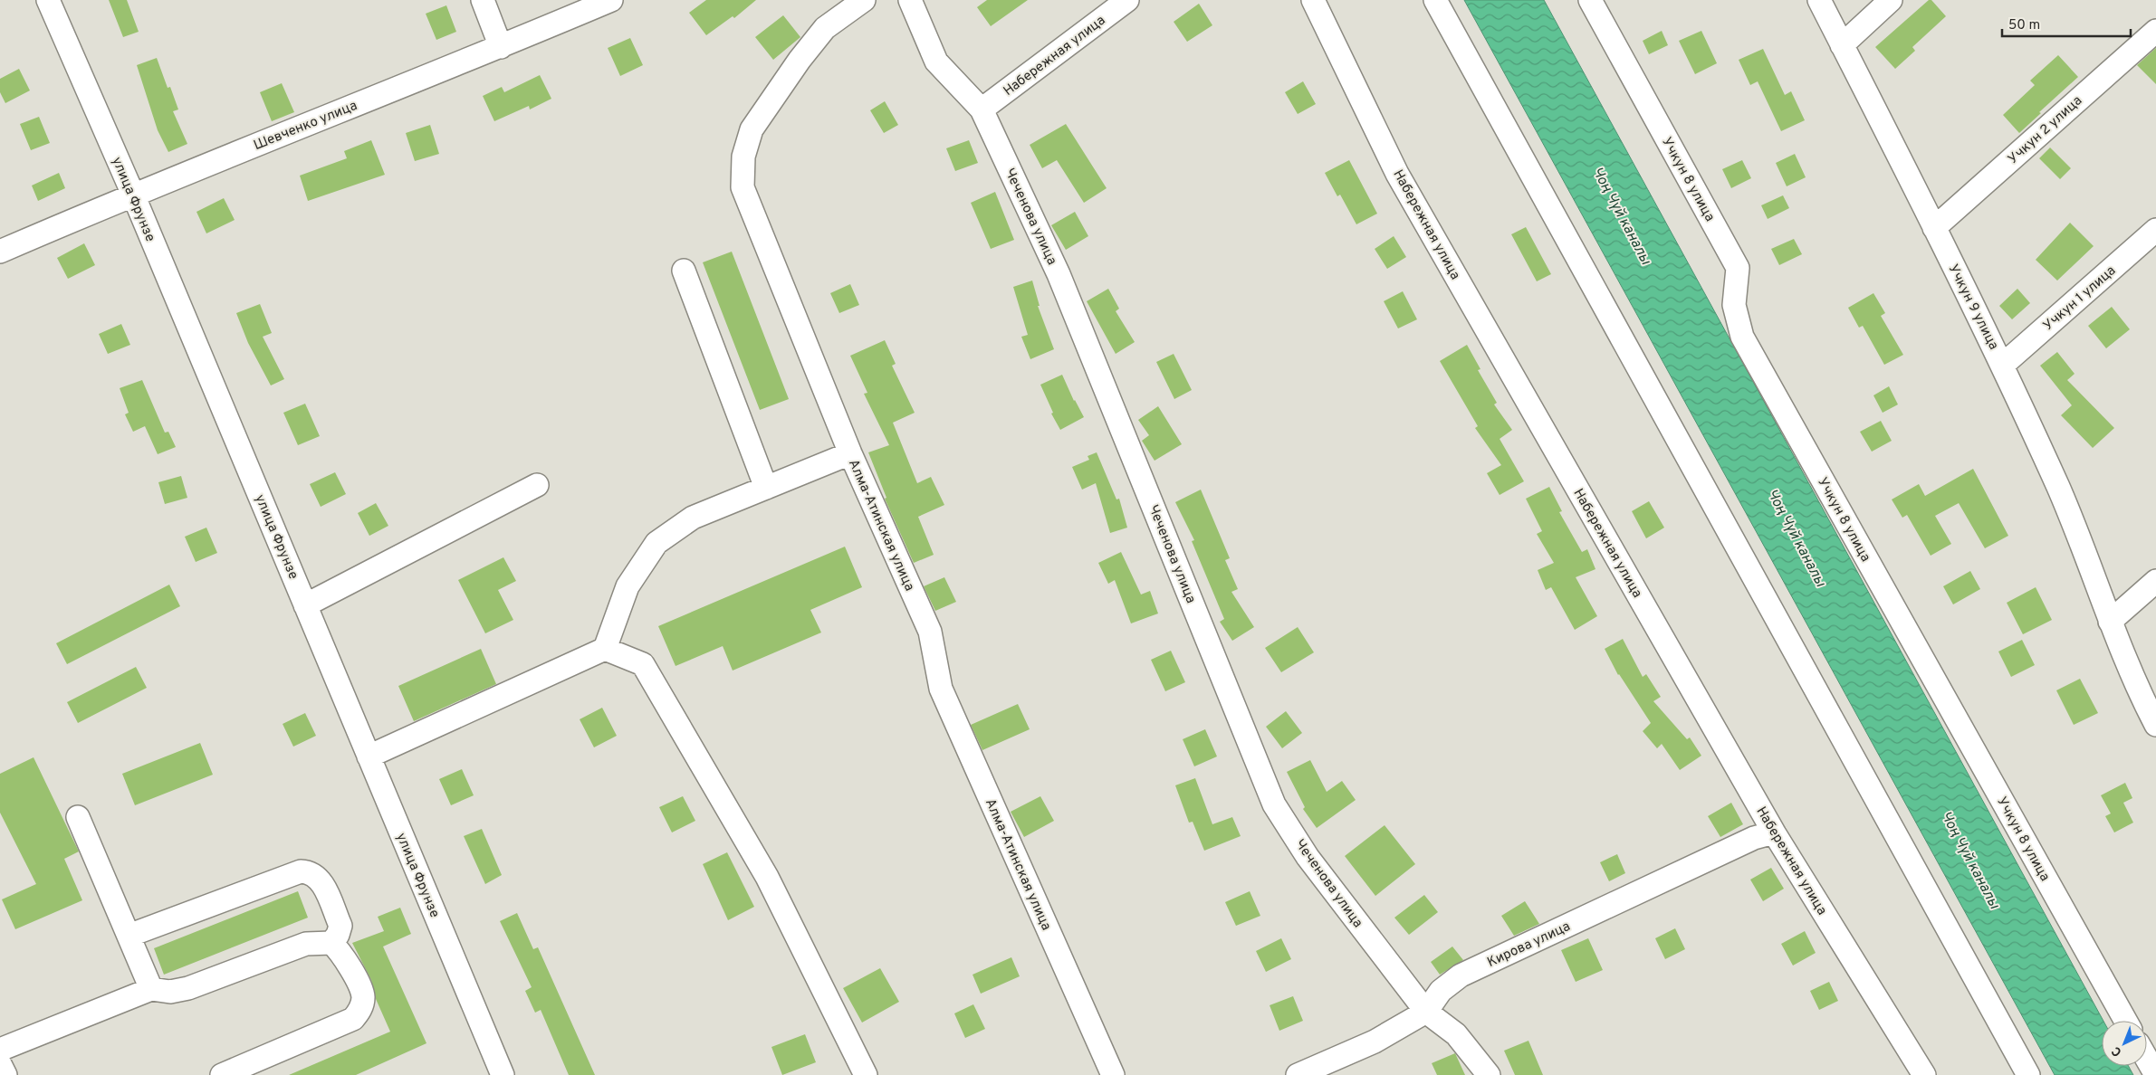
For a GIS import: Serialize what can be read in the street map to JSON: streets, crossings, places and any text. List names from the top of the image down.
{
  "streets": {
    "street": [
      "Набережная улица",
      "Шевченко улица",
      "Учкун 2 улица",
      "Учкун 8 улица",
      "улица Фрунзе",
      "Чеченова улица",
      "Учкун 1 улица",
      "Учкун 9 улица",
      "Алма-Атинская улица",
      "Кирова улица"
    ]
  },
  "crossings": [
    ["Набережная улица", "Чеченова улица"],
    ["Набережная улица", "Кирова улица"],
    ["Шевченко улица", "улица Фрунзе"],
    ["Учкун 2 улица", "Учкун 9 улица"],
    ["Чеченова улица", "Кирова улица"],
    ["Учкун 1 улица", "Учкун 9 улица"]
  ],
  "water": ["Чоң Чүй каналы"],
  "scale_bar": "50 m",
  "north": "bottom left"
}
